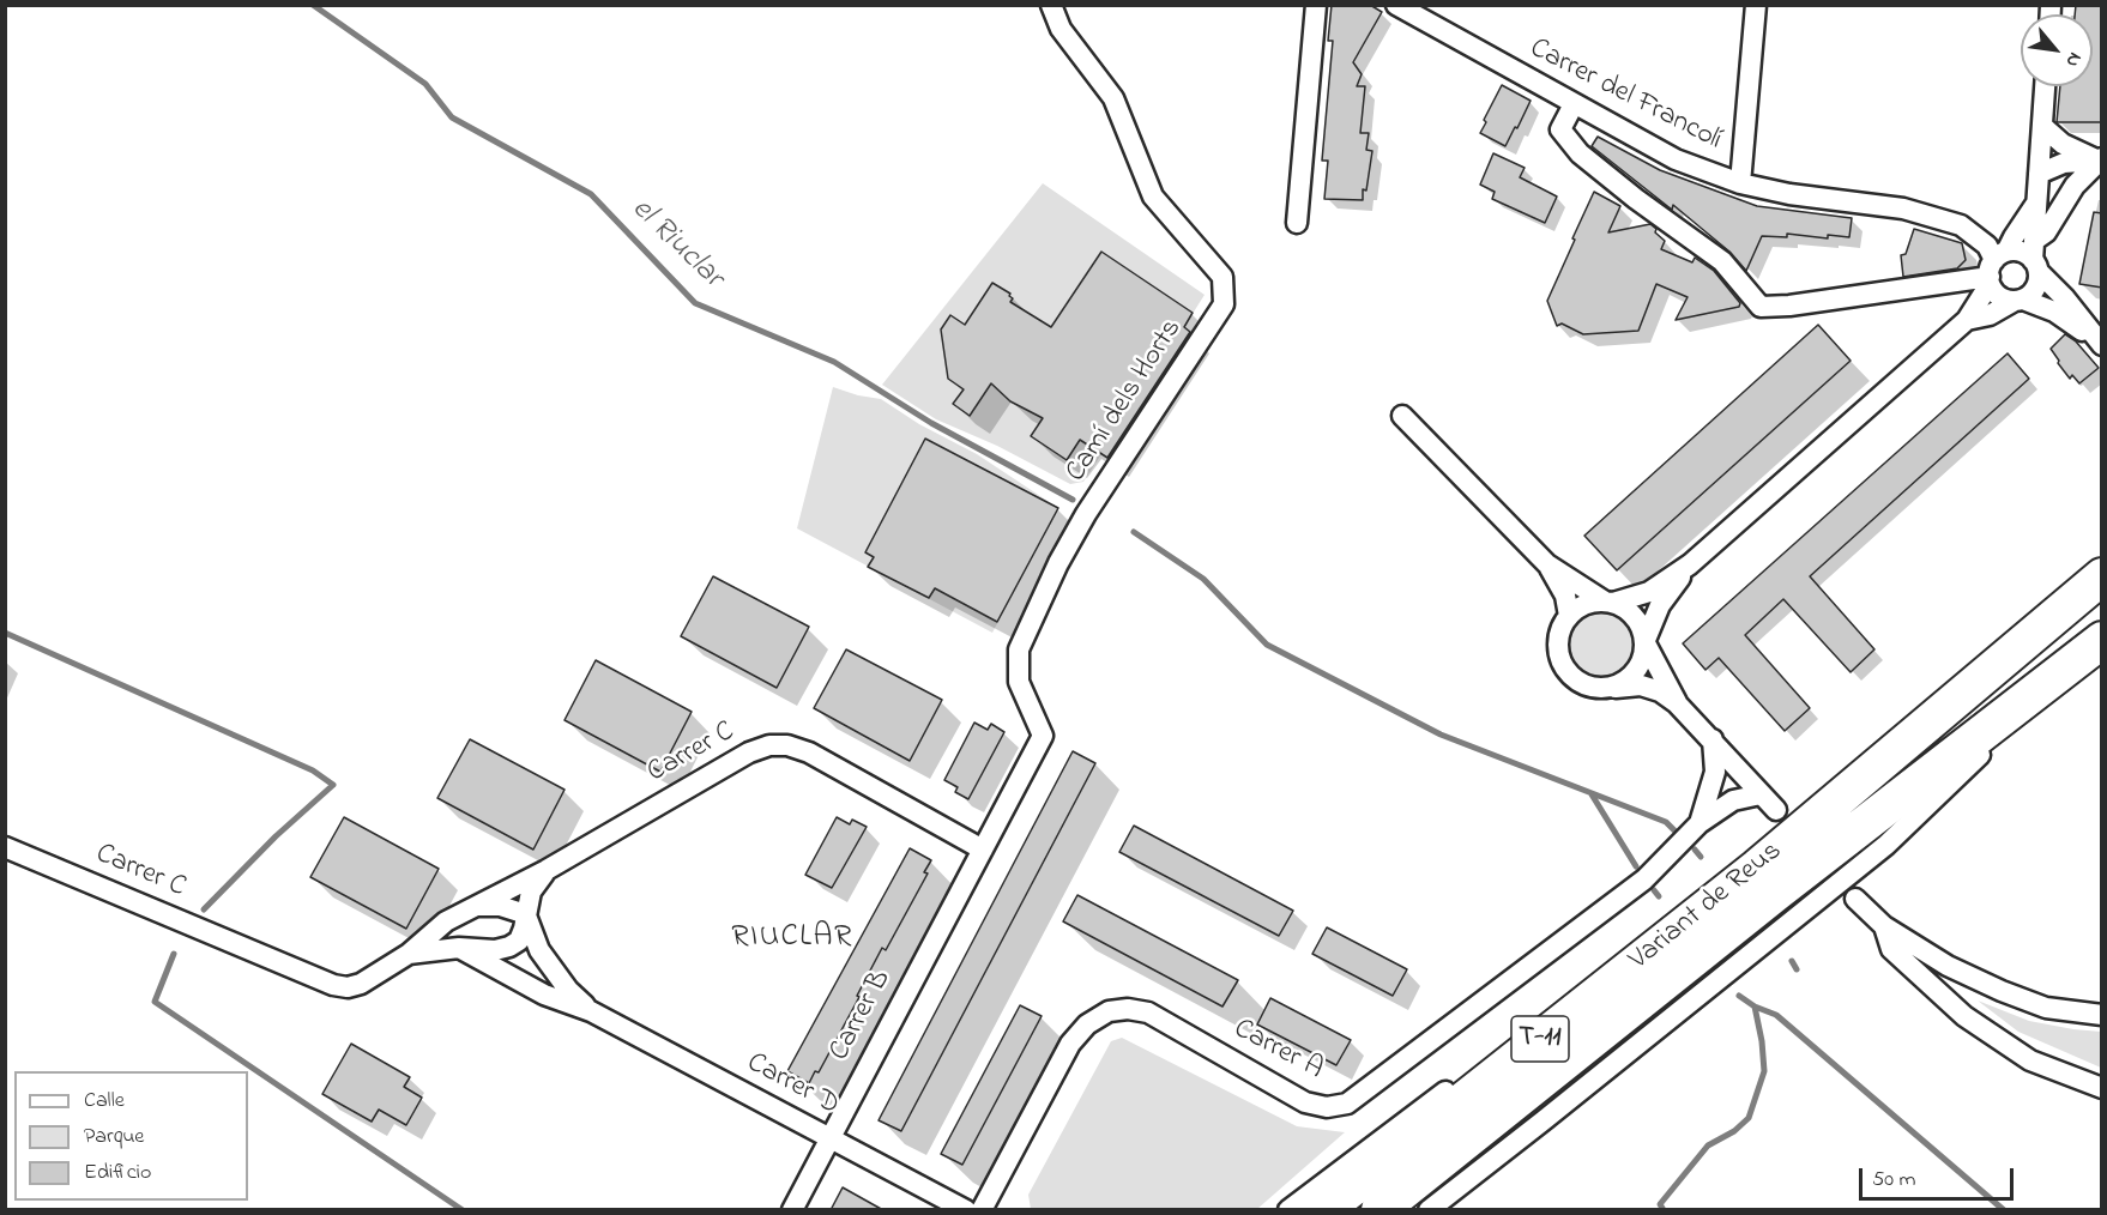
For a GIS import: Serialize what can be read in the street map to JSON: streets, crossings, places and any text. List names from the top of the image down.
{
  "streets": {
    "highway": ["Variant de Reus", "T-11"],
    "street": [
      "Carrer del Francolí",
      "Camí dels Horts",
      "Carrer C",
      "Carrer B",
      "Carrer A",
      "Carrer D"
    ]
  },
  "crossings": [
    ["Camí dels Horts", "Carrer C"],
    ["Camí dels Horts", "Carrer B"],
    ["Carrer C", "Carrer B"],
    ["Carrer C", "Carrer D"],
    ["Carrer B", "Carrer D"]
  ],
  "districts": ["RIUCLAR"],
  "water": ["el Riuclar"],
  "legend": ["Calle", "Parque", "Edificio"],
  "scale_bar": "50 m",
  "north": "bottom right"
}
